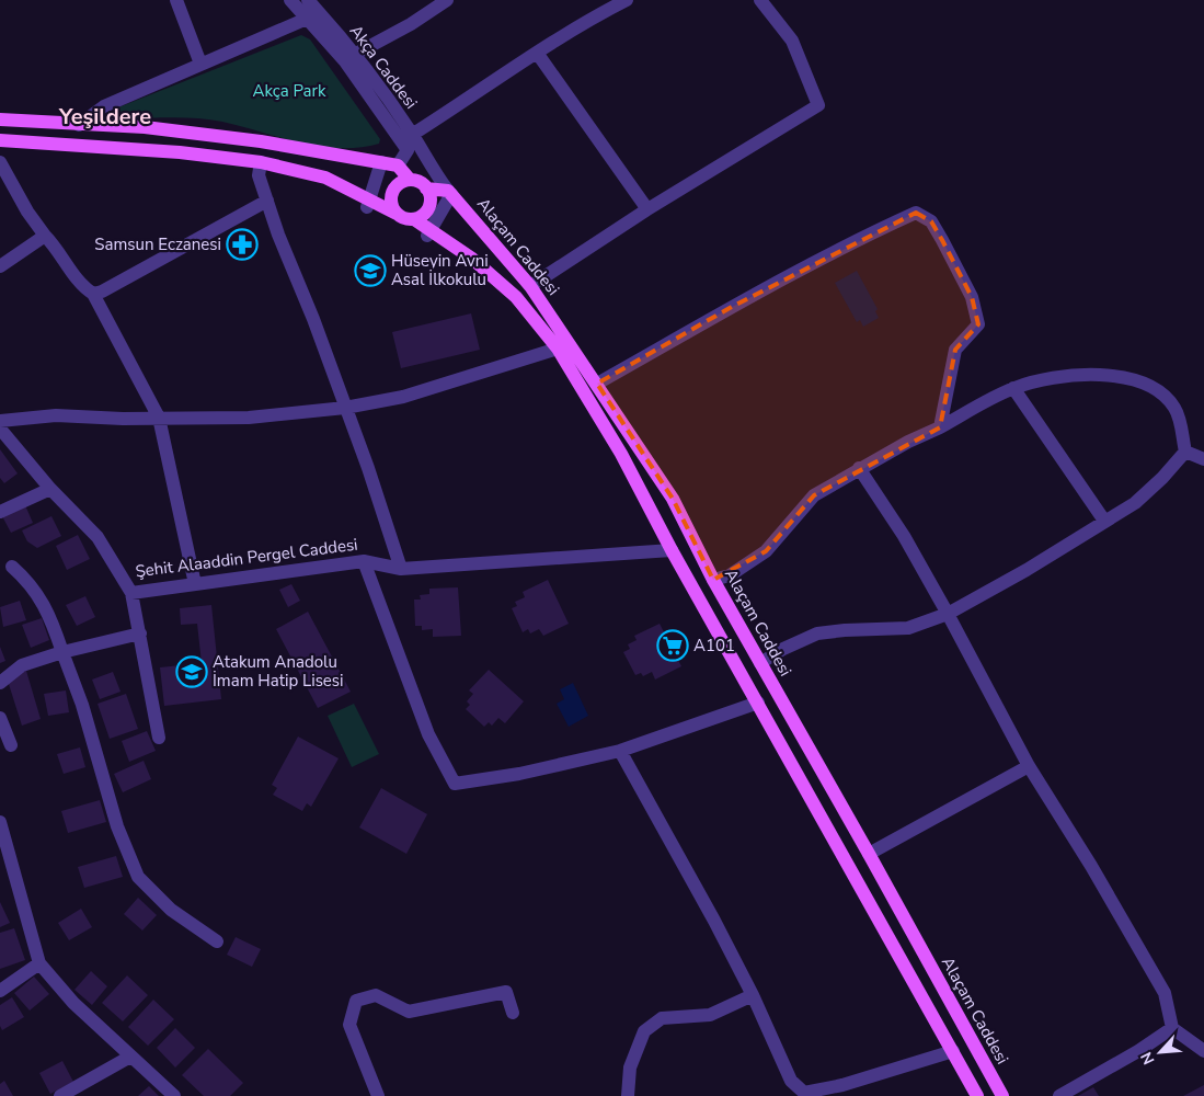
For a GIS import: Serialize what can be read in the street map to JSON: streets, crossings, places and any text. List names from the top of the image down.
{
  "streets": {
    "main road": ["Alaçam Caddesi"],
    "street": ["Akça Caddesi", "Şehit Alaaddin Pergel Caddesi"]
  },
  "crossings": [
    ["Akça Caddesi", "Alaçam Caddesi"],
    ["Alaçam Caddesi", "Şehit Alaaddin Pergel Caddesi"]
  ],
  "districts": ["Yeşildere"],
  "parks": ["Akça Park"],
  "places": {
    "pharmacy": ["Samsun Eczanesi"],
    "school or university": ["Hüseyin Avni Asal İlkokulu", "Atakum Anadolu İmam Hatip Lisesi"],
    "supermarket": ["A101"]
  },
  "north": "bottom left"
}
